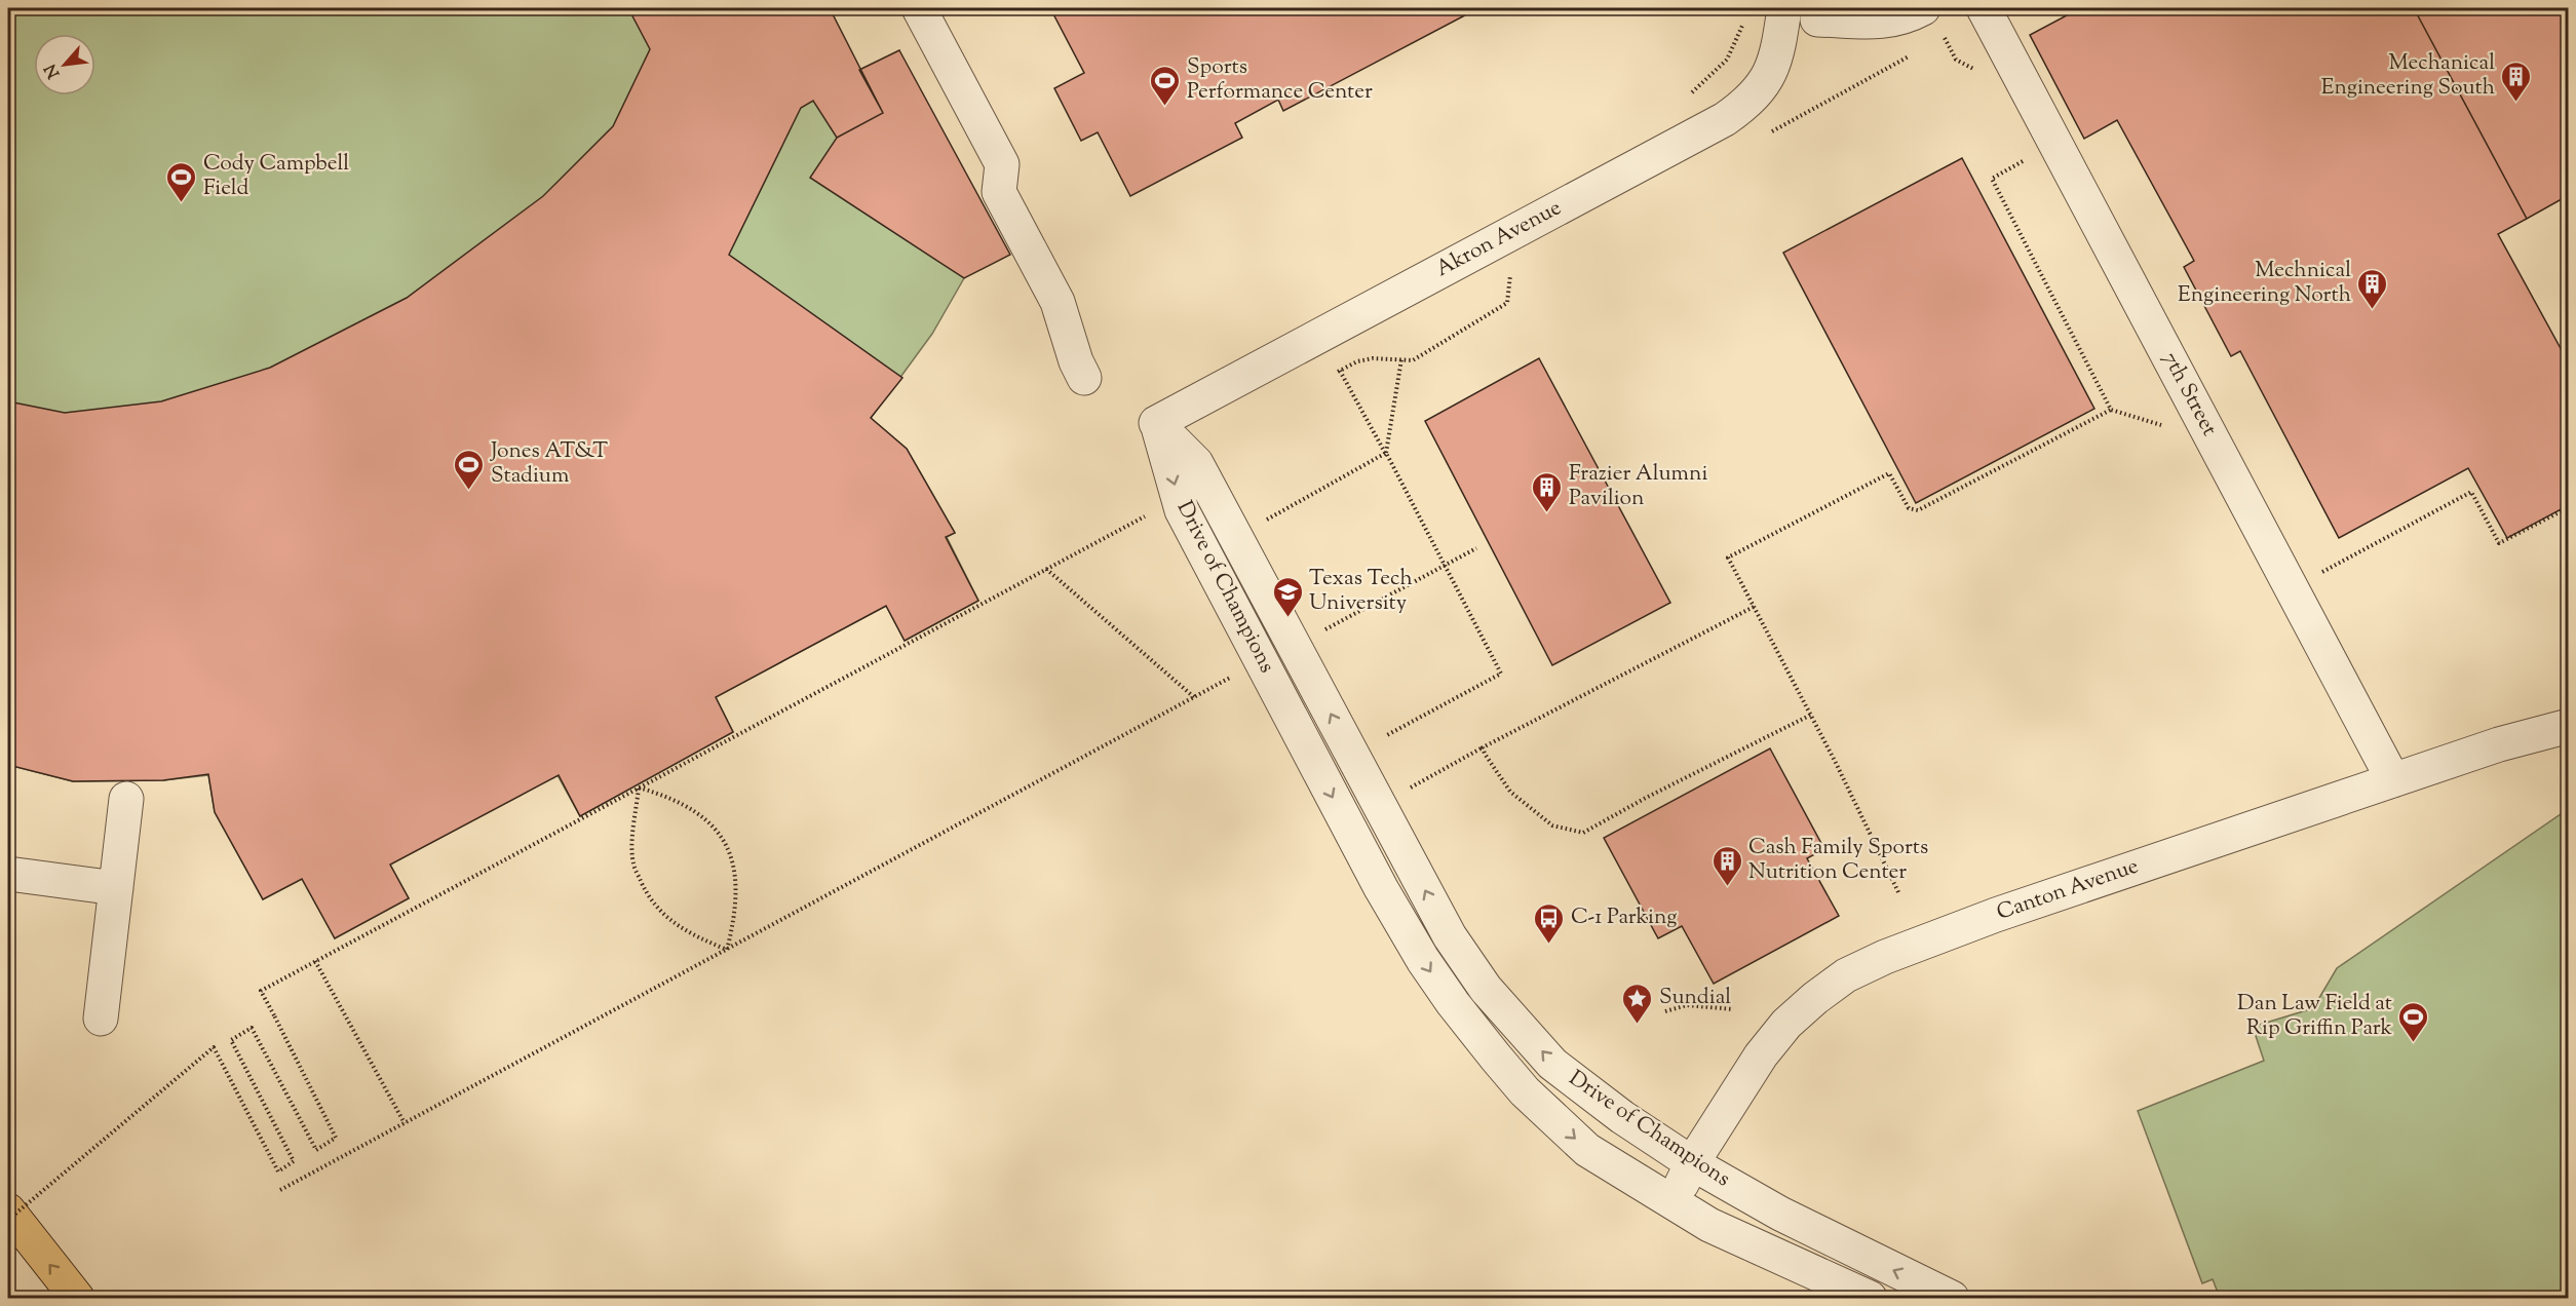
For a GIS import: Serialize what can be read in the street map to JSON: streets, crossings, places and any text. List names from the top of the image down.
{
  "streets": {
    "street": [
      "Akron Avenue",
      "7th Street",
      "Drive of Champions",
      "Canton Avenue"
    ]
  },
  "crossings": [
    ["Akron Avenue", "Drive of Champions"],
    ["7th Street", "Canton Avenue"],
    ["Drive of Champions", "Canton Avenue"]
  ],
  "places": {
    "building": [
      "Mechanical Engineering South",
      "Mechnical Engineering North",
      "Frazier Alumni Pavilion",
      "Cash Family Sports Nutrition Center"
    ],
    "sports": [
      "Sports Performance Center",
      "Cody Campbell Field",
      "Jones AT&T Stadium",
      "Dan Law Field at Rip Griffin Park"
    ],
    "school or university": ["Texas Tech University"],
    "bus stop": ["C-1 Parking"],
    "place": ["Sundial"]
  },
  "north": "bottom left"
}
